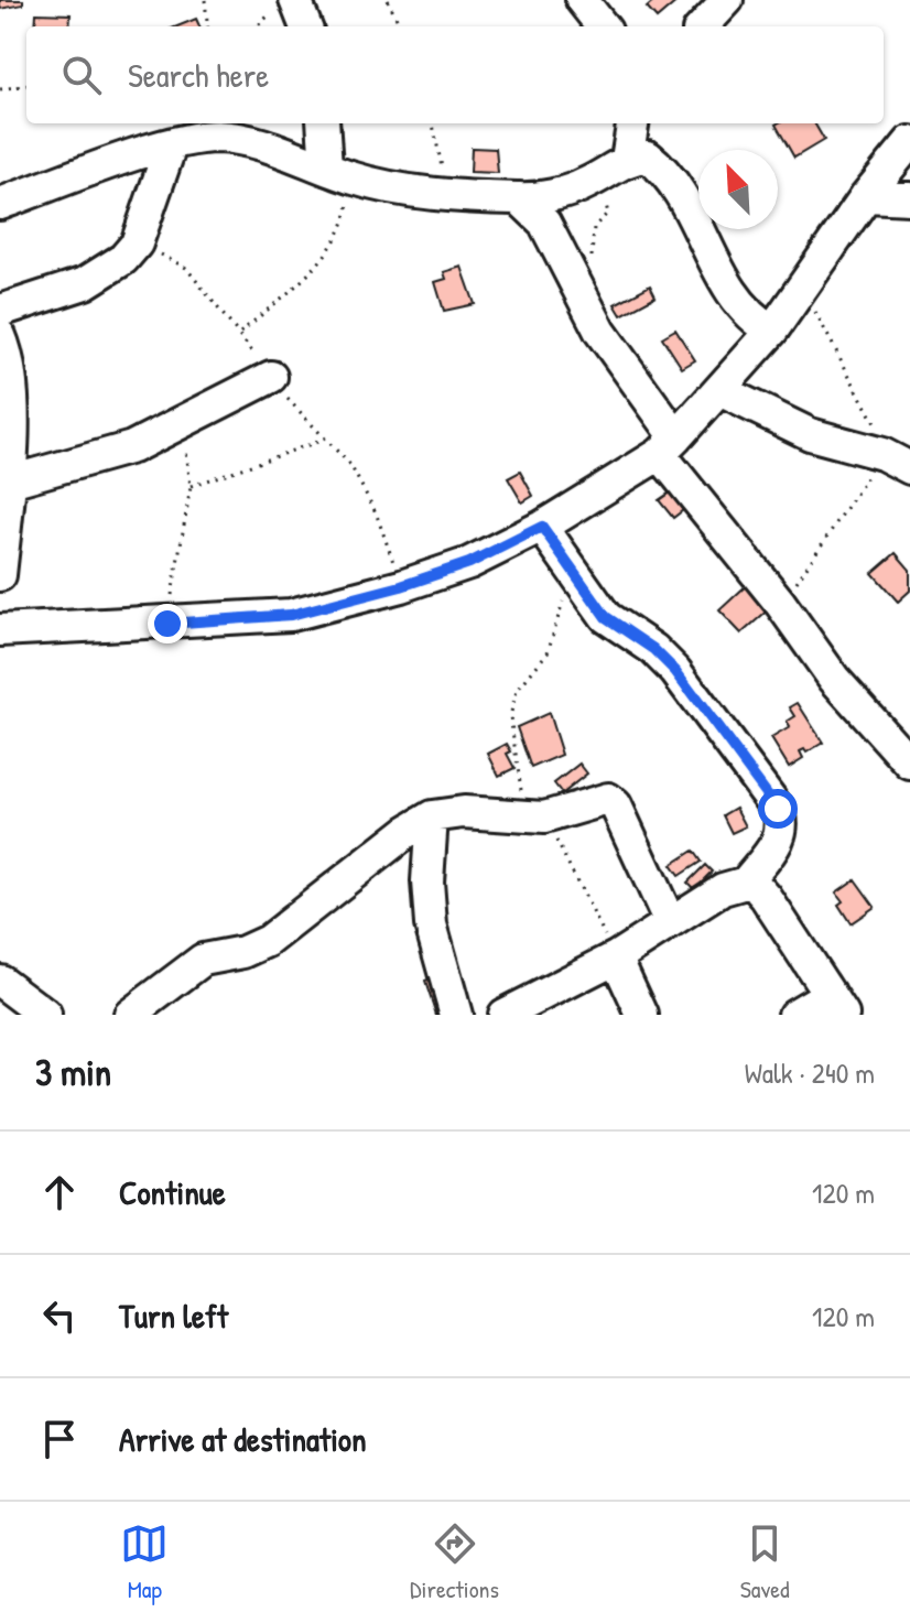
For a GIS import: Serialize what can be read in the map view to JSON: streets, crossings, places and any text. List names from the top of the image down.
{
  "north": "top left",
  "page": {
    "search": "Search here",
    "heading": ["3 min", "Walk · 240 m"],
    "list": [
      ["Continue", "120 m"],
      ["Turn left", "120 m"],
      "Arrive at destination"
    ],
    "nav": ["Map", "Directions", "Saved"]
  }
}
